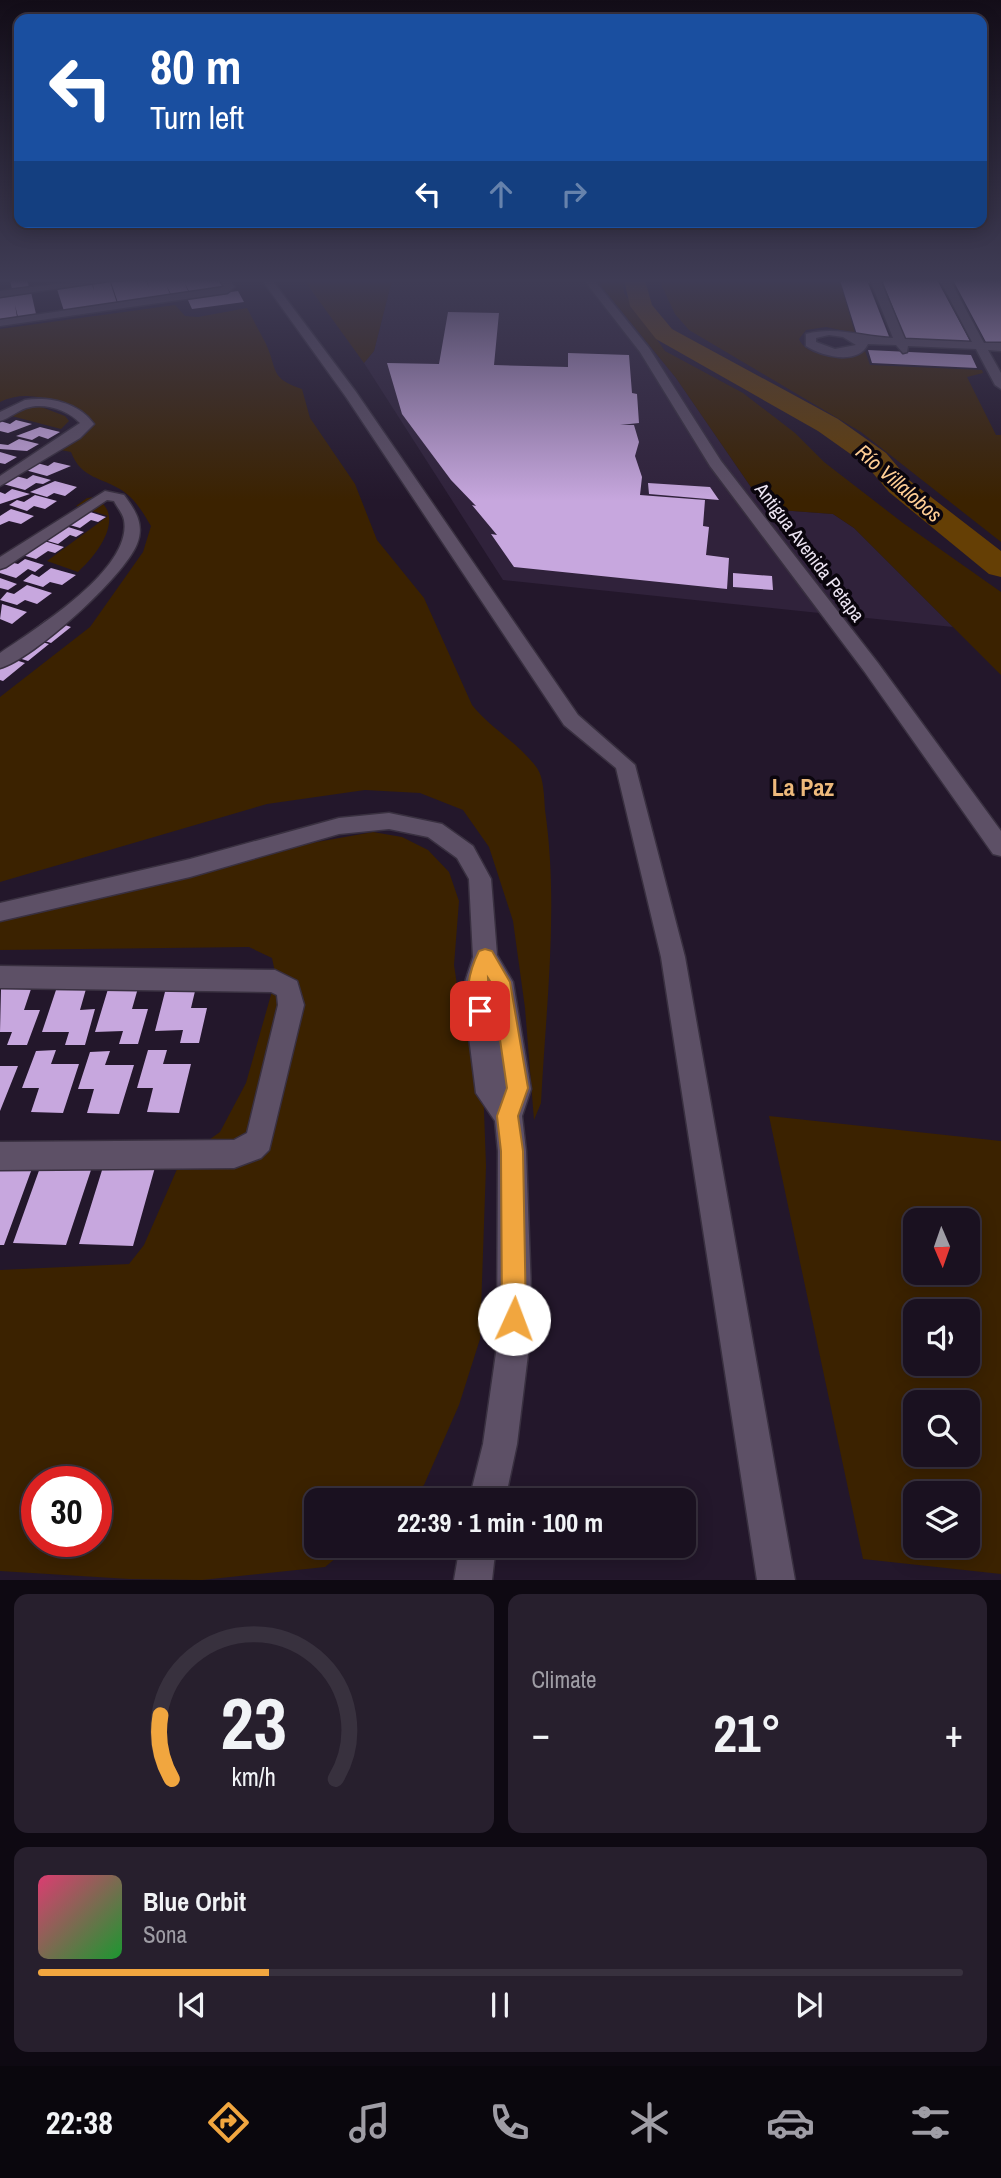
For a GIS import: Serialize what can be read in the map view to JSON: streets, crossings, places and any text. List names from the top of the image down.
{
  "streets": {
    "street": ["Antigua Avenida Petapa"]
  },
  "districts": ["La Paz"],
  "water": ["Río Villalobos"],
  "north": "bottom",
  "page": {
    "turn": ["80 m", "Turn left"],
    "limit": "30",
    "trip": "22:39 · 1 min · 100 m",
    "tile": "Climate",
    "heat": ["−", "21°", "+"],
    "song": ["Blue Orbit", "Sona"],
    "tabs": "22:38",
    "gauge": ["23", "km/h"]
  }
}
